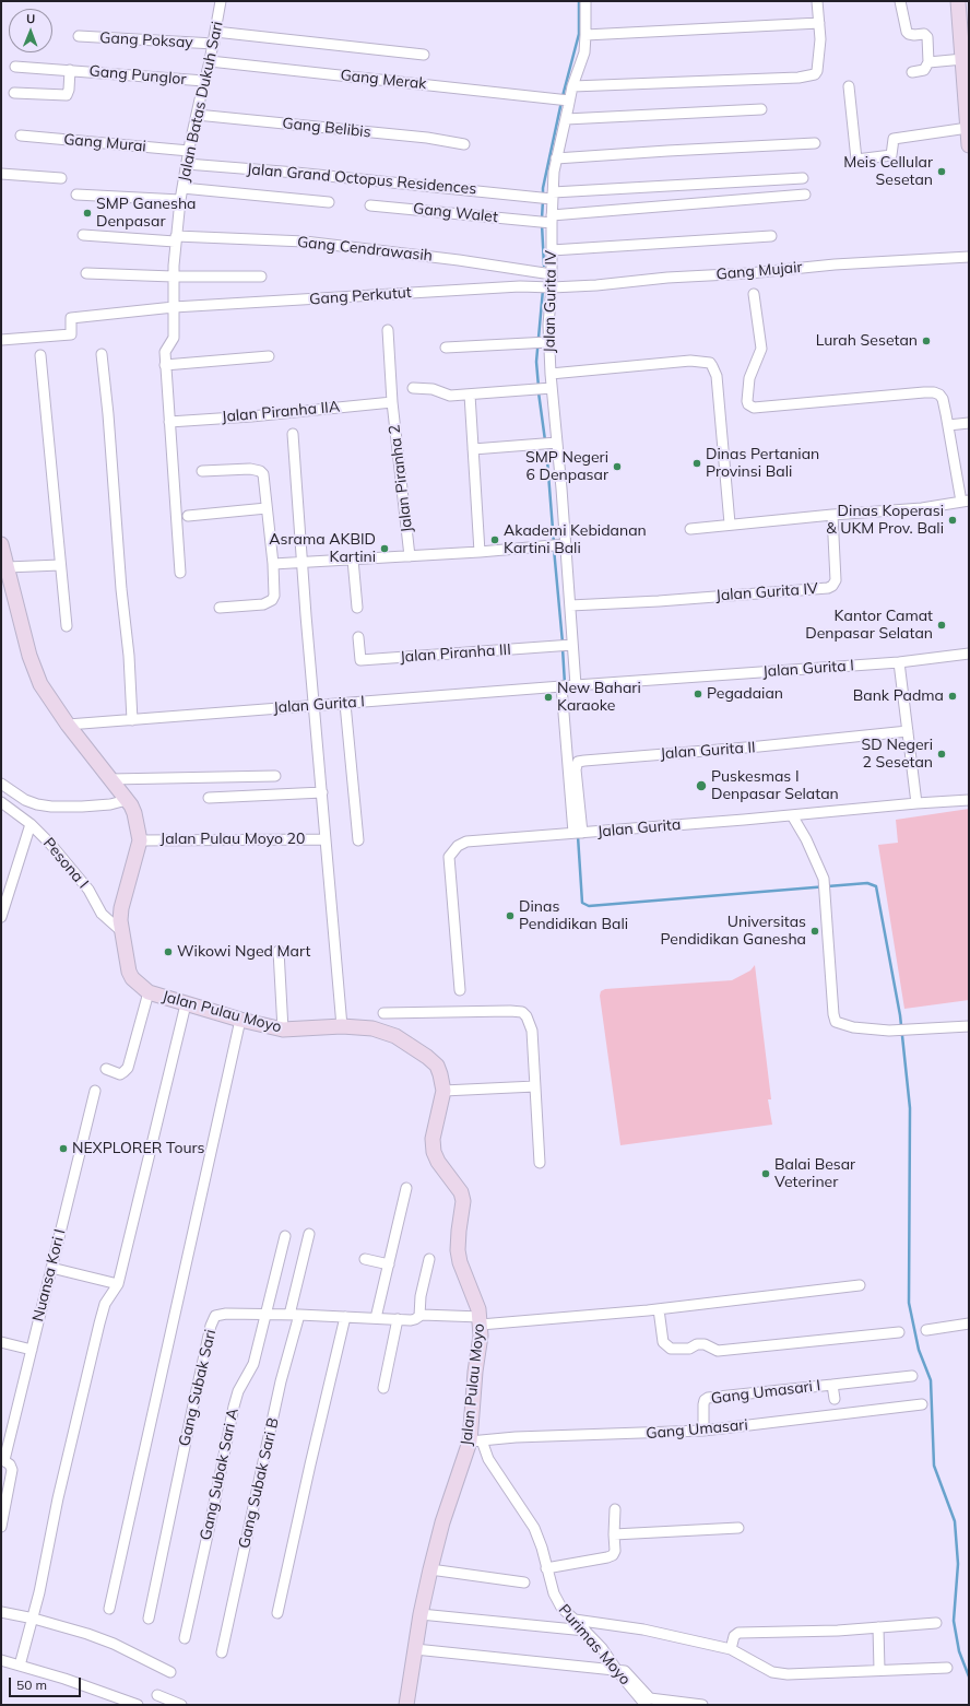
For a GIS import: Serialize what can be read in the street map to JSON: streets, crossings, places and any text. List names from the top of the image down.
{
  "streets": {
    "street": [
      "Gang Poksay",
      "Gang Punglor",
      "Gang Merak",
      "Jalan Batas Dukuh Sari",
      "Gang Belibis",
      "Gang Murai",
      "Jalan Grand Octopus Residences",
      "Gang Walet",
      "Gang Cendrawasih",
      "Gang Mujair",
      "Gang Perkutut",
      "Jalan Gurita IV",
      "Jalan Piranha IIA",
      "Jalan Piranha 2",
      "Jalan Piranha III",
      "Jalan Gurita I",
      "Jalan Gurita II",
      "Jalan Gurita",
      "Jalan Pulau Moyo 20",
      "Pesona I",
      "Jalan Pulau Moyo",
      "Nuansa Kori I",
      "Gang Subak Sari",
      "Gang Umasari I",
      "Gang Umasari",
      "Gang Subak Sari A",
      "Gang Subak Sari B",
      "Purimas Moyo"
    ]
  },
  "crossings": [
    ["Gang Poksay", "Jalan Batas Dukuh Sari"],
    ["Gang Punglor", "Jalan Batas Dukuh Sari"],
    ["Gang Merak", "Jalan Batas Dukuh Sari"],
    ["Gang Merak", "Jalan Gurita IV"],
    ["Jalan Batas Dukuh Sari", "Gang Belibis"],
    ["Jalan Batas Dukuh Sari", "Gang Murai"],
    ["Jalan Batas Dukuh Sari", "Jalan Grand Octopus Residences"],
    ["Jalan Batas Dukuh Sari", "Gang Cendrawasih"],
    ["Jalan Batas Dukuh Sari", "Gang Perkutut"],
    ["Jalan Batas Dukuh Sari", "Jalan Piranha IIA"],
    ["Jalan Grand Octopus Residences", "Jalan Gurita IV"],
    ["Gang Walet", "Jalan Gurita IV"],
    ["Gang Cendrawasih", "Jalan Gurita IV"],
    ["Gang Mujair", "Gang Perkutut"],
    ["Gang Mujair", "Jalan Gurita IV"],
    ["Gang Perkutut", "Jalan Gurita IV"],
    ["Jalan Gurita IV", "Jalan Piranha III"],
    ["Jalan Gurita IV", "Jalan Gurita I"],
    ["Jalan Gurita IV", "Jalan Gurita II"],
    ["Jalan Piranha IIA", "Jalan Piranha 2"],
    ["Jalan Gurita I", "Jalan Pulau Moyo"],
    ["Jalan Gurita II", "Jalan Gurita"],
    ["Jalan Pulau Moyo 20", "Jalan Pulau Moyo"],
    ["Pesona I", "Jalan Pulau Moyo"],
    ["Jalan Pulau Moyo", "Gang Subak Sari"],
    ["Jalan Pulau Moyo", "Gang Umasari"],
    ["Jalan Pulau Moyo", "Purimas Moyo"],
    ["Gang Subak Sari", "Gang Subak Sari A"],
    ["Gang Subak Sari", "Gang Subak Sari B"],
    ["Gang Umasari I", "Gang Umasari"],
    ["Gang Umasari", "Purimas Moyo"]
  ],
  "places": [
    "Meis Cellular Sesetan",
    "SMP Ganesha Denpasar",
    "Lurah Sesetan",
    "Dinas Pertanian Provinsi Bali",
    "SMP Negeri 6 Denpasar",
    "Dinas Koperasi & UKM Prov. Bali",
    "Akademi Kebidanan Kartini Bali",
    "Asrama AKBID Kartini",
    "Kantor Camat Denpasar Selatan",
    "Pegadaian",
    "Bank Padma",
    "New Bahari Karaoke",
    "SD Negeri 2 Sesetan",
    "Puskesmas I Denpasar Selatan",
    "Dinas Pendidikan Bali",
    "Universitas Pendidikan Ganesha",
    "Wikowi Nged Mart",
    "NEXPLORER Tours",
    "Balai Besar Veteriner"
  ],
  "scale_bar": "50 m",
  "north": "top"
}
